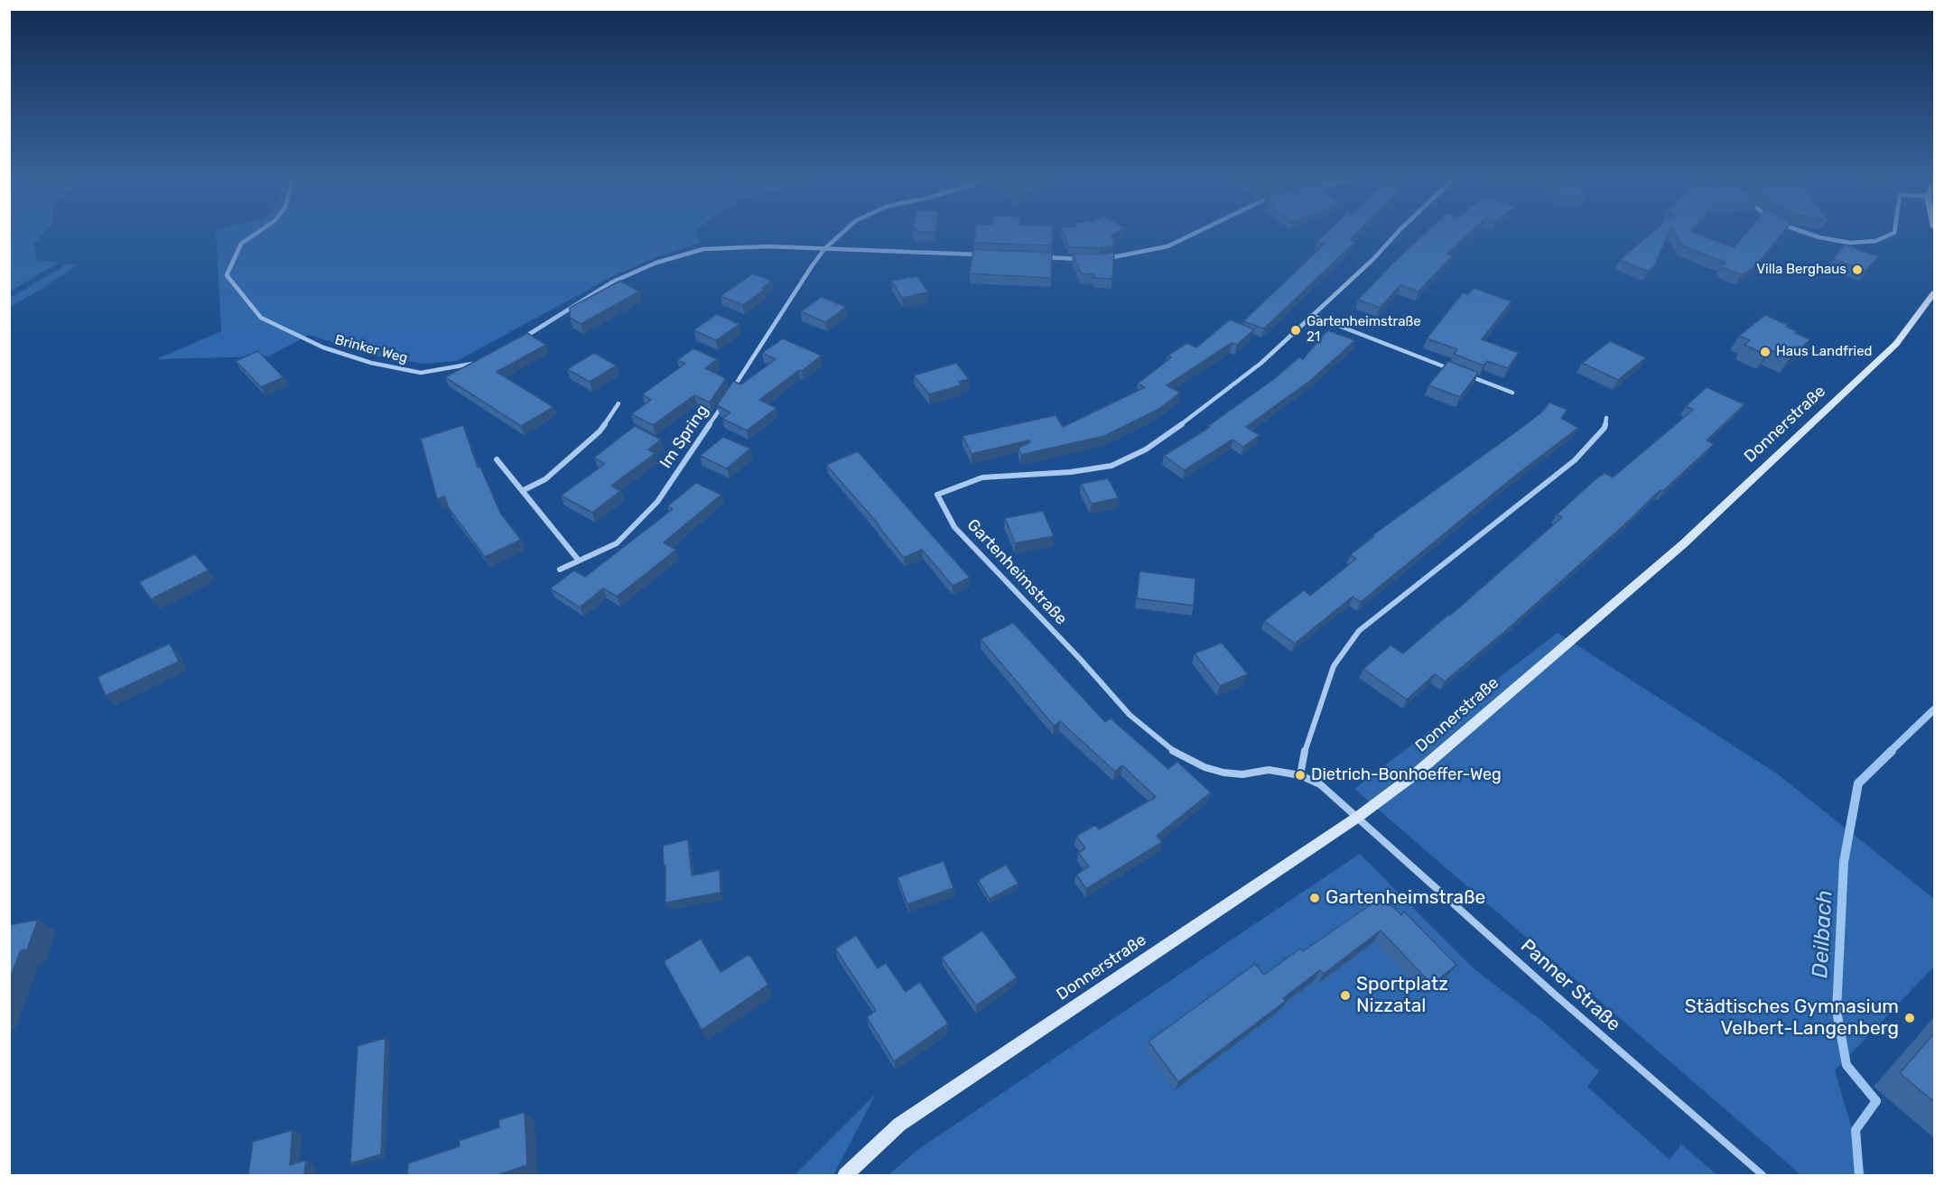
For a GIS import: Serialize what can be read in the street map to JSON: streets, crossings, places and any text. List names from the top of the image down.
{
  "streets": {
    "main road": ["Donnerstraße"],
    "street": [
      "Brinker Weg",
      "Im Spring",
      "Gartenheimstraße",
      "Panner Straße"
    ]
  },
  "crossings": [
    ["Donnerstraße", "Gartenheimstraße"],
    ["Donnerstraße", "Panner Straße"],
    ["Gartenheimstraße", "Panner Straße"]
  ],
  "water": ["Deilbach"],
  "places": [
    "Villa Berghaus",
    "Gartenheimstraße 21",
    "Haus Landfried",
    "Dietrich-Bonhoeffer-Weg",
    "Gartenheimstraße",
    "Sportplatz Nizzatal",
    "Städtisches Gymnasium Velbert-Langenberg"
  ]
}
